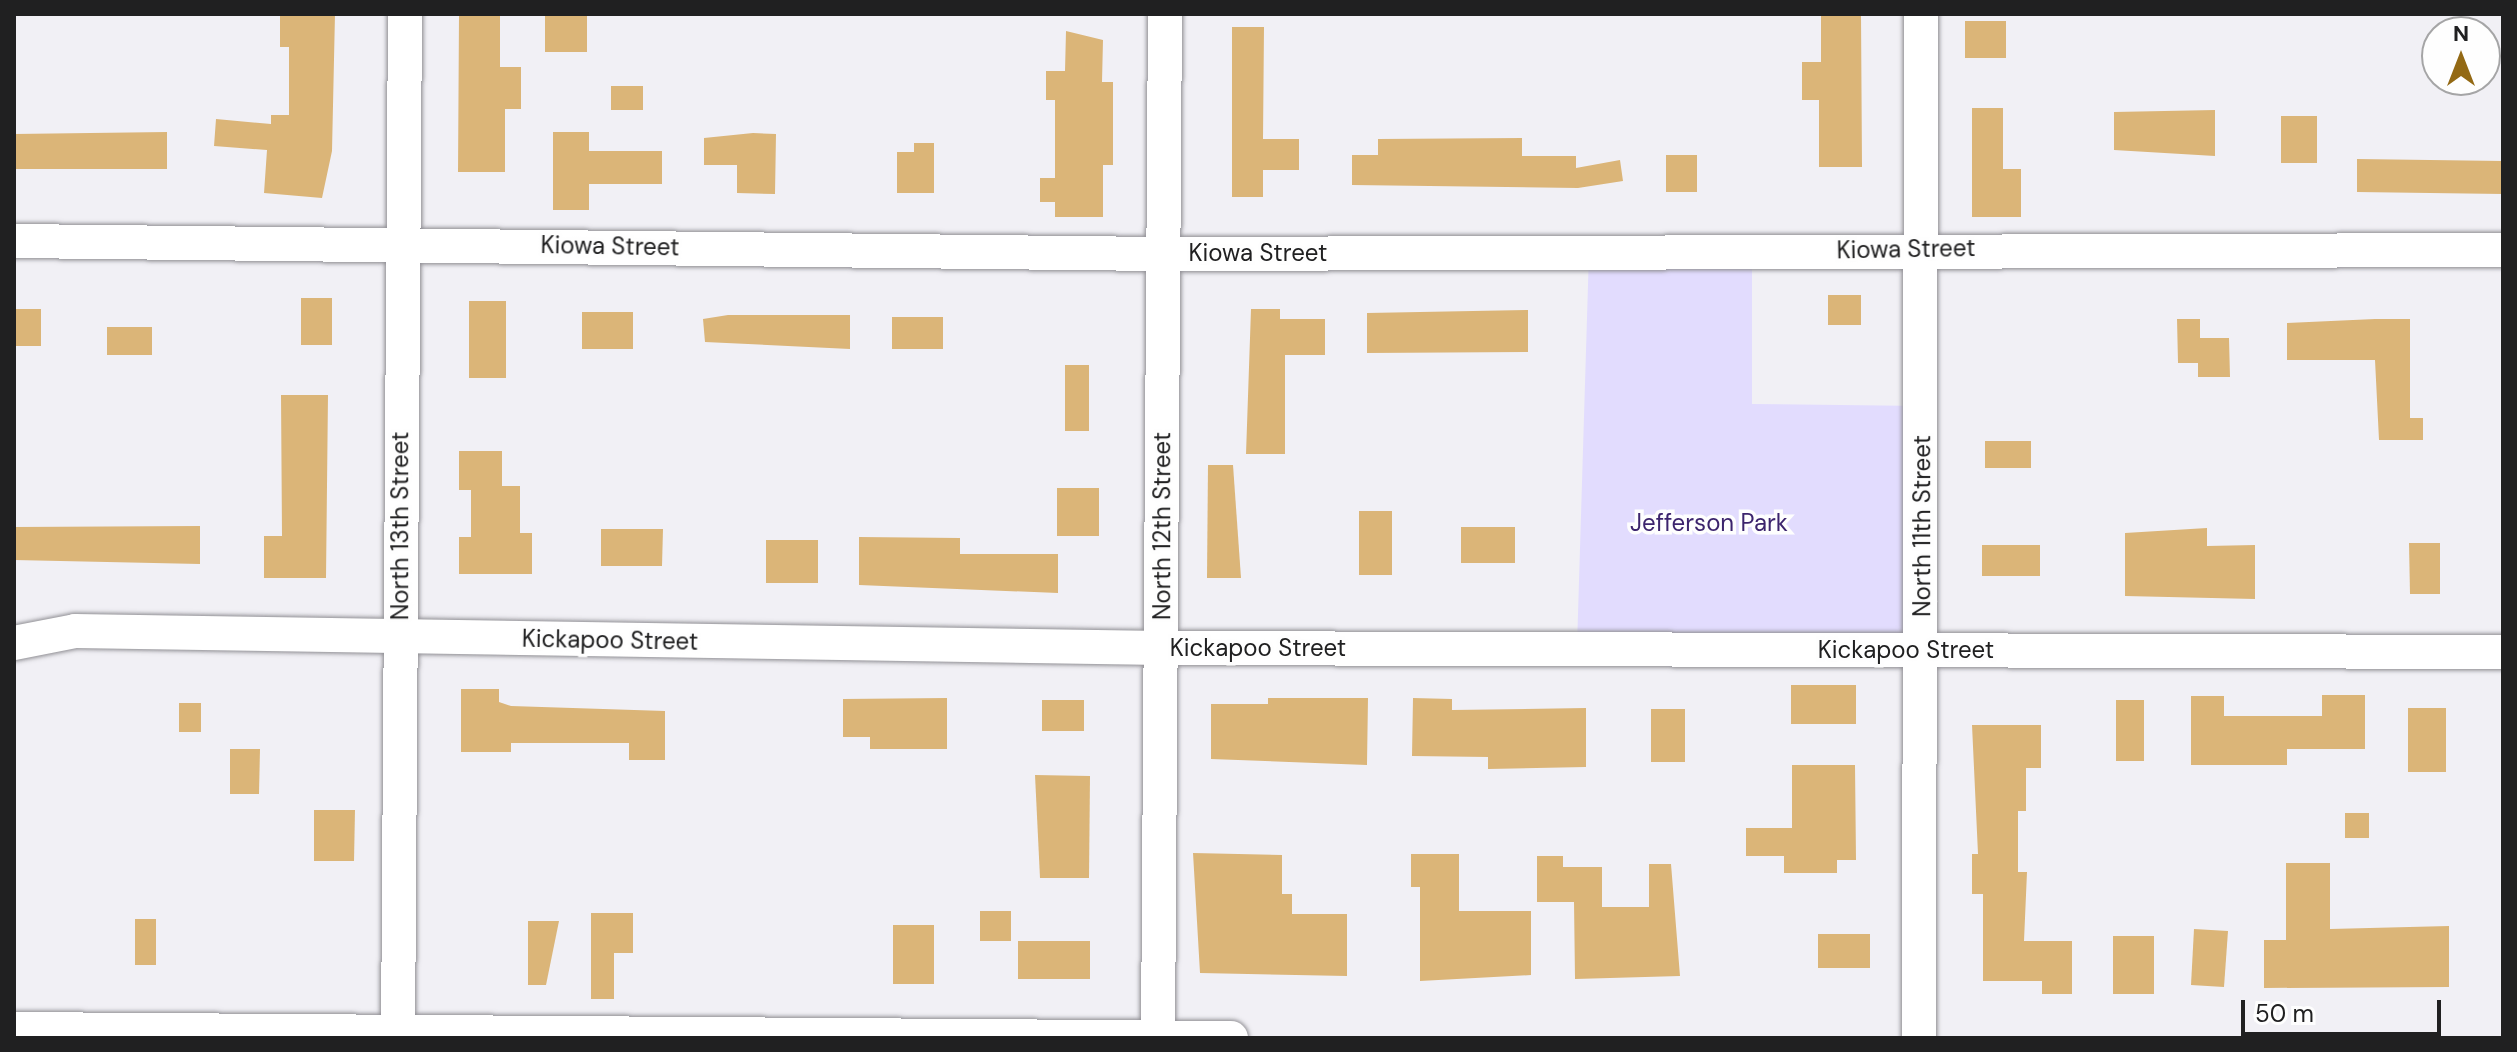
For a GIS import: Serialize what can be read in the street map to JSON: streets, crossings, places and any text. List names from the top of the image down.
{
  "streets": {
    "street": [
      "Kiowa Street",
      "North 13th Street",
      "North 12th Street",
      "North 11th Street",
      "Kickapoo Street"
    ]
  },
  "crossings": [
    ["Kiowa Street", "North 13th Street"],
    ["Kiowa Street", "North 12th Street"],
    ["Kiowa Street", "North 11th Street"],
    ["North 13th Street", "Kickapoo Street"],
    ["North 12th Street", "Kickapoo Street"],
    ["North 11th Street", "Kickapoo Street"]
  ],
  "parks": ["Jefferson Park"],
  "scale_bar": "50 m",
  "north": "top"
}
